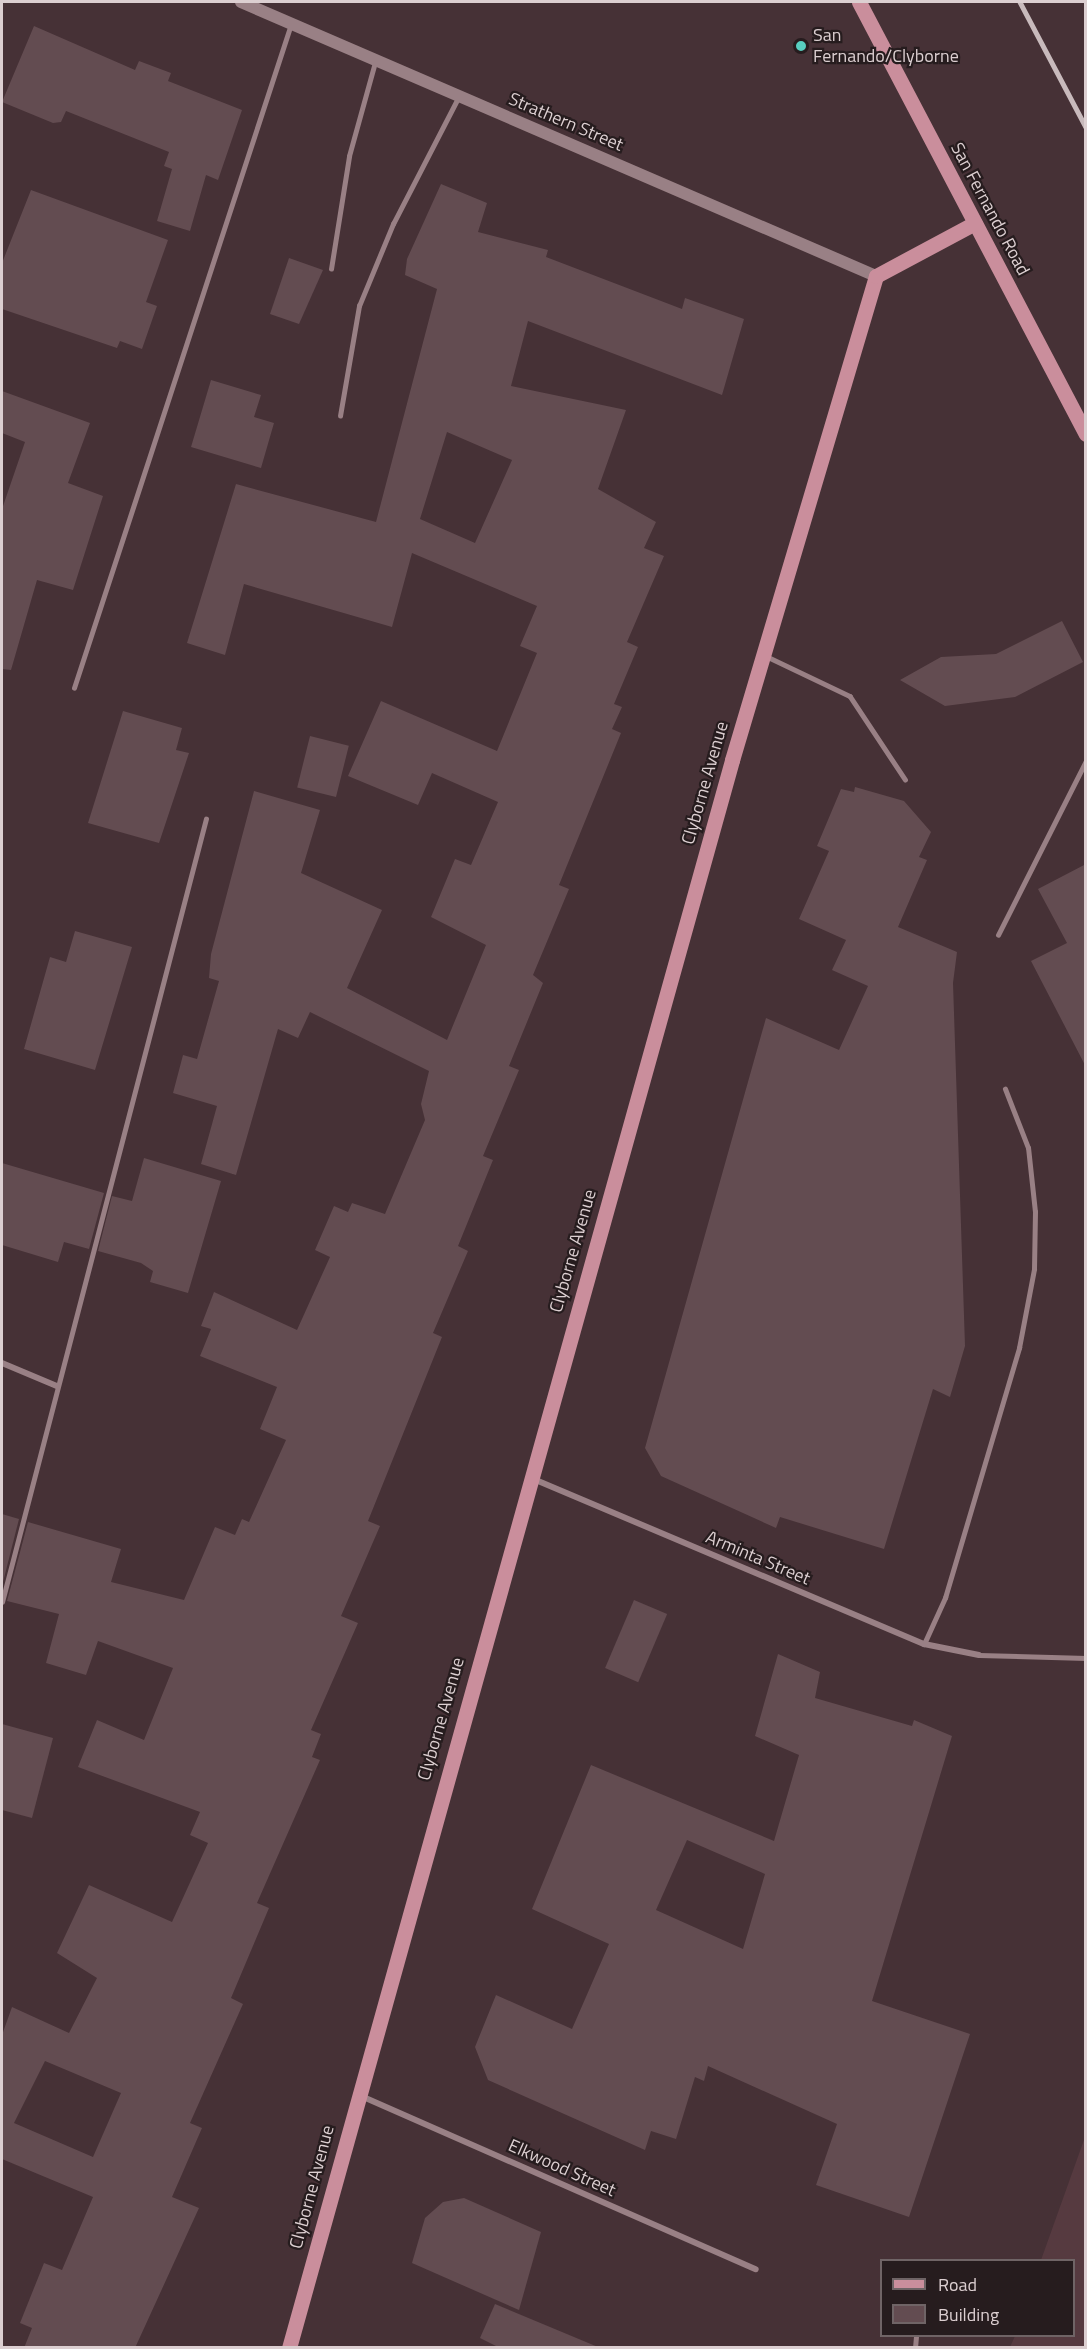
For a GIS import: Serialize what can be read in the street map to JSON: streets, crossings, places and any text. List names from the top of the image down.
{
  "streets": {
    "main road": ["Strathern Street", "San Fernando Road", "Clyborne Avenue"],
    "street": ["Arminta Street", "Elkwood Street"]
  },
  "crossings": [
    ["Strathern Street", "Clyborne Avenue"],
    ["Clyborne Avenue", "Arminta Street"],
    ["Clyborne Avenue", "Elkwood Street"]
  ],
  "places": ["San Fernando/Clyborne"],
  "legend": ["Road", "Building"]
}
